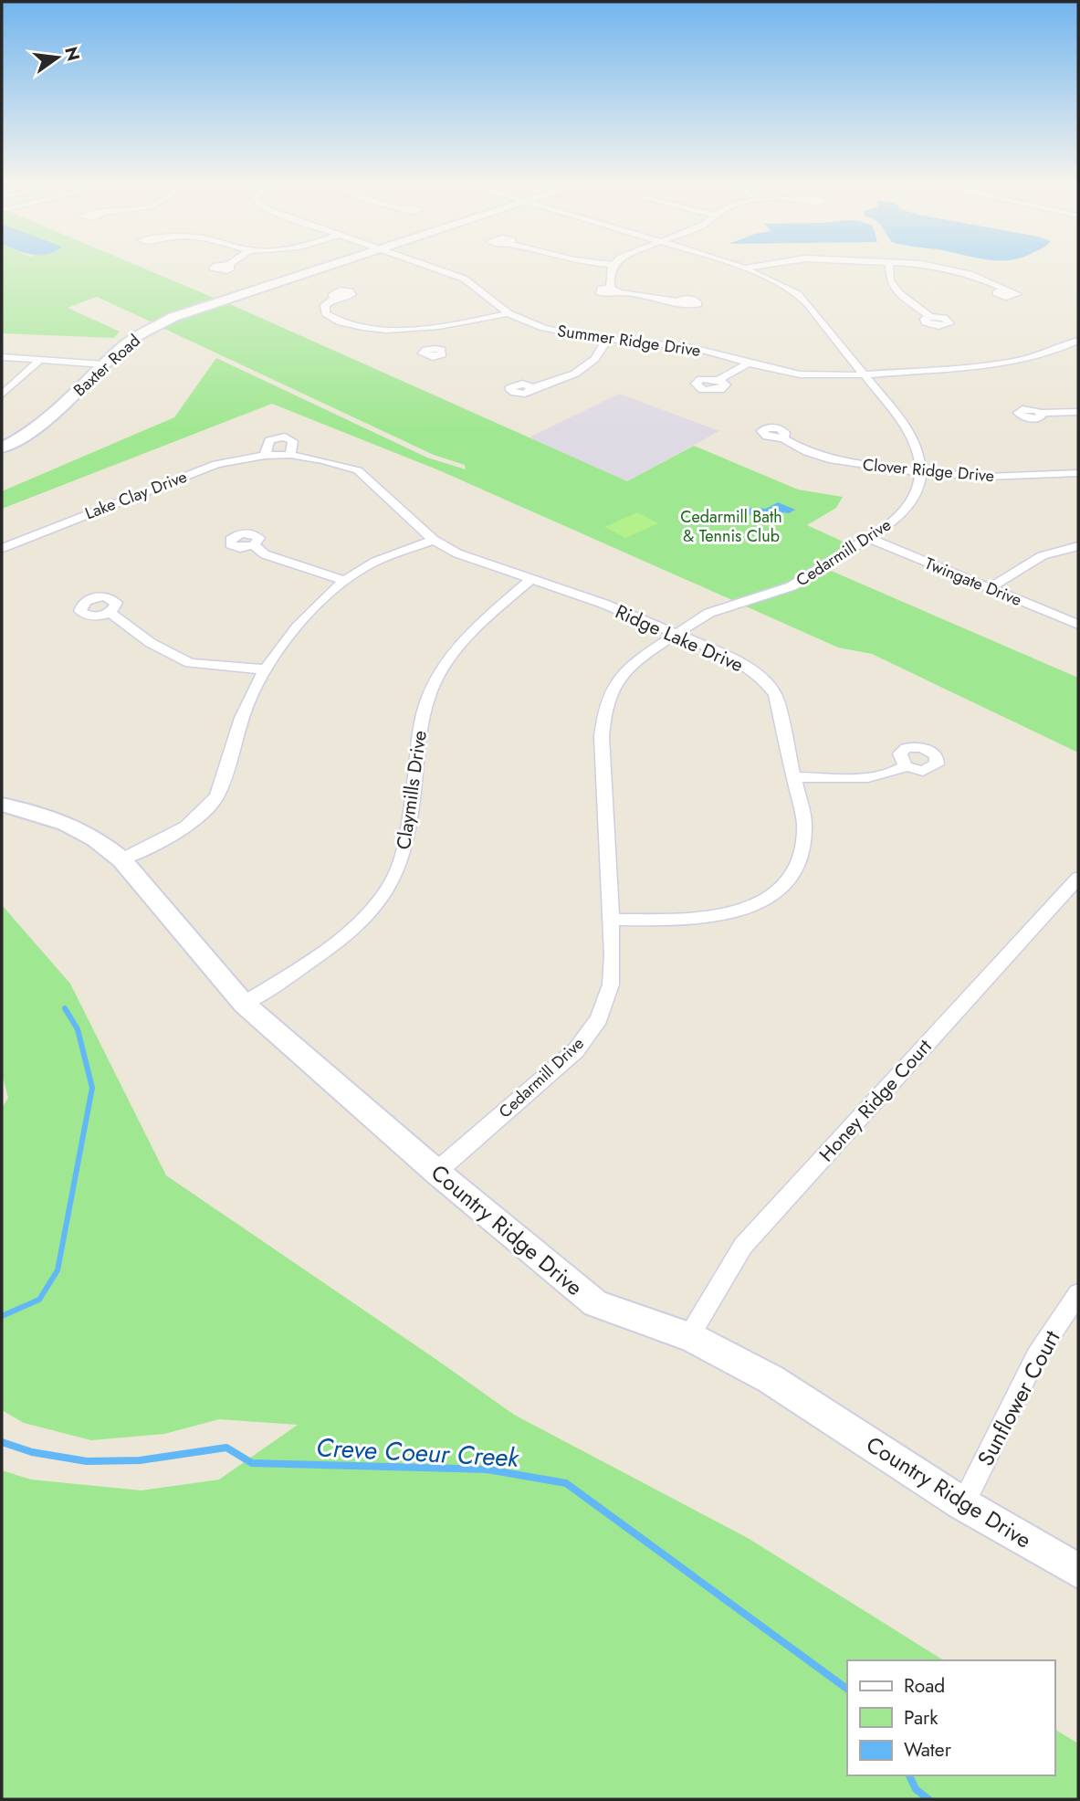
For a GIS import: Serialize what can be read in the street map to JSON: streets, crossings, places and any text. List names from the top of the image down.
{
  "streets": {
    "main road": ["Baxter Road", "Country Ridge Drive"],
    "street": [
      "Summer Ridge Drive",
      "Clover Ridge Drive",
      "Lake Clay Drive",
      "Cedarmill Drive",
      "Twingate Drive",
      "Ridge Lake Drive",
      "Claymills Drive",
      "Honey Ridge Court",
      "Sunflower Court"
    ]
  },
  "crossings": [
    ["Clover Ridge Drive", "Cedarmill Drive"],
    ["Lake Clay Drive", "Ridge Lake Drive"],
    ["Cedarmill Drive", "Twingate Drive"],
    ["Cedarmill Drive", "Ridge Lake Drive"],
    ["Cedarmill Drive", "Country Ridge Drive"],
    ["Ridge Lake Drive", "Claymills Drive"],
    ["Claymills Drive", "Country Ridge Drive"],
    ["Honey Ridge Court", "Country Ridge Drive"],
    ["Country Ridge Drive", "Sunflower Court"]
  ],
  "water": ["Creve Coeur Creek"],
  "parks": ["Cedarmill Bath & Tennis Club"],
  "legend": ["Road", "Park", "Water"],
  "north": "right"
}
